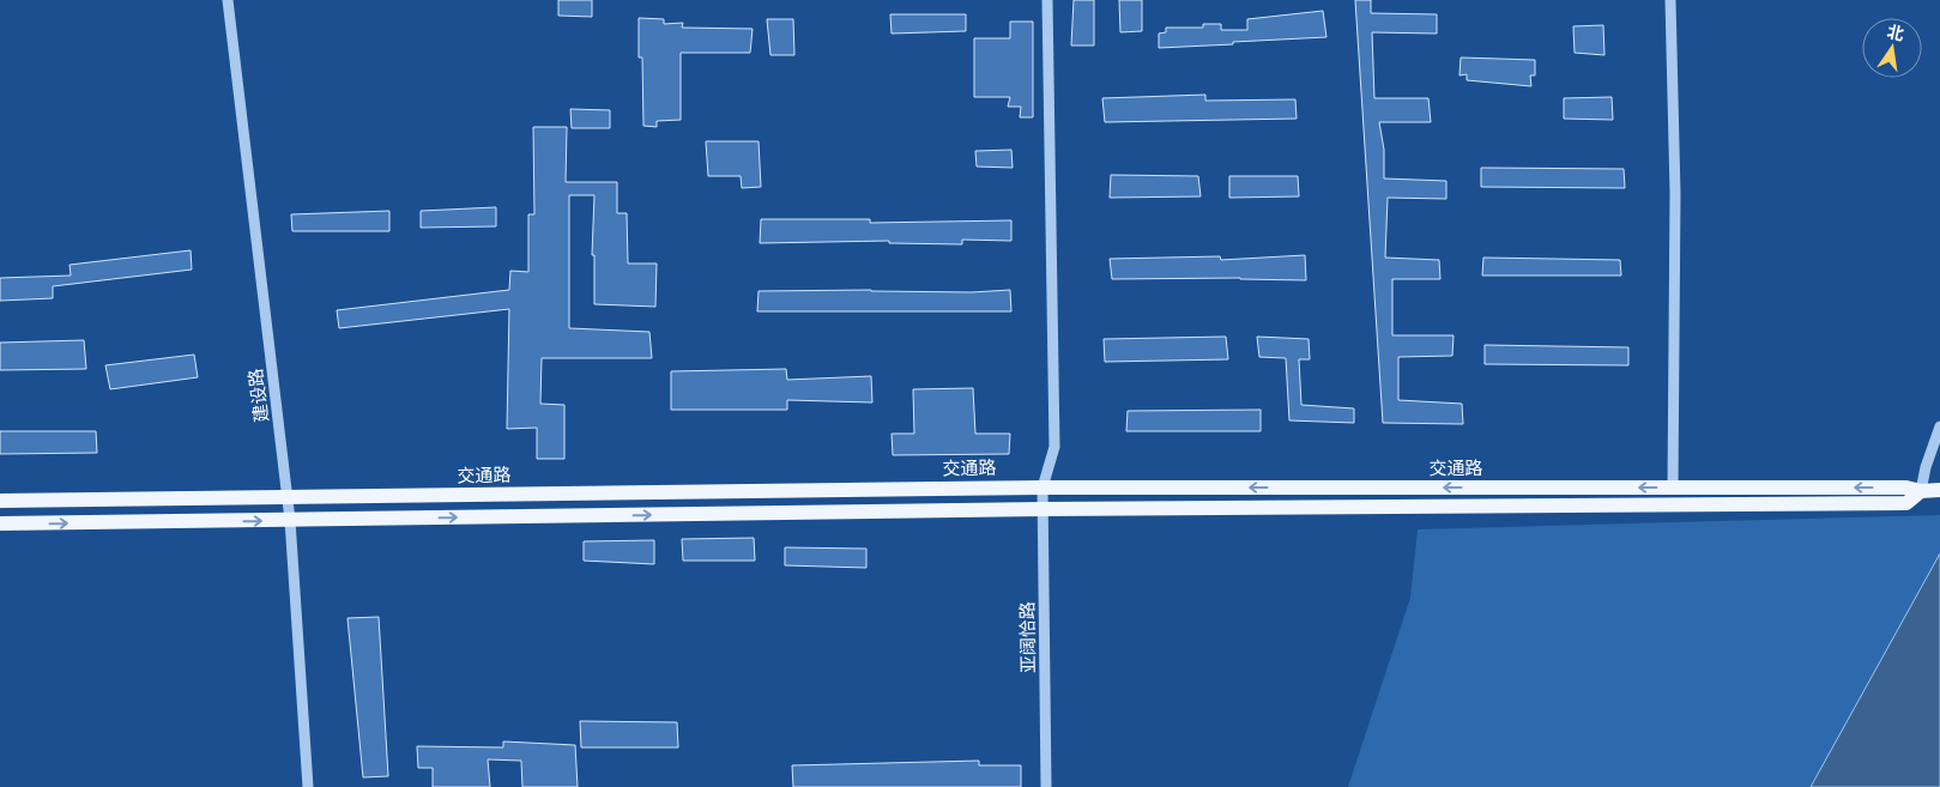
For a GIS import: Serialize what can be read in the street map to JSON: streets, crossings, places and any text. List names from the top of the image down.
{
  "streets": {
    "main road": ["交通路"],
    "street": ["建设路", "亚阔恰路"]
  },
  "crossings": [
    ["建设路", "交通路"],
    ["交通路", "亚阔恰路"]
  ],
  "north": "top"
}
